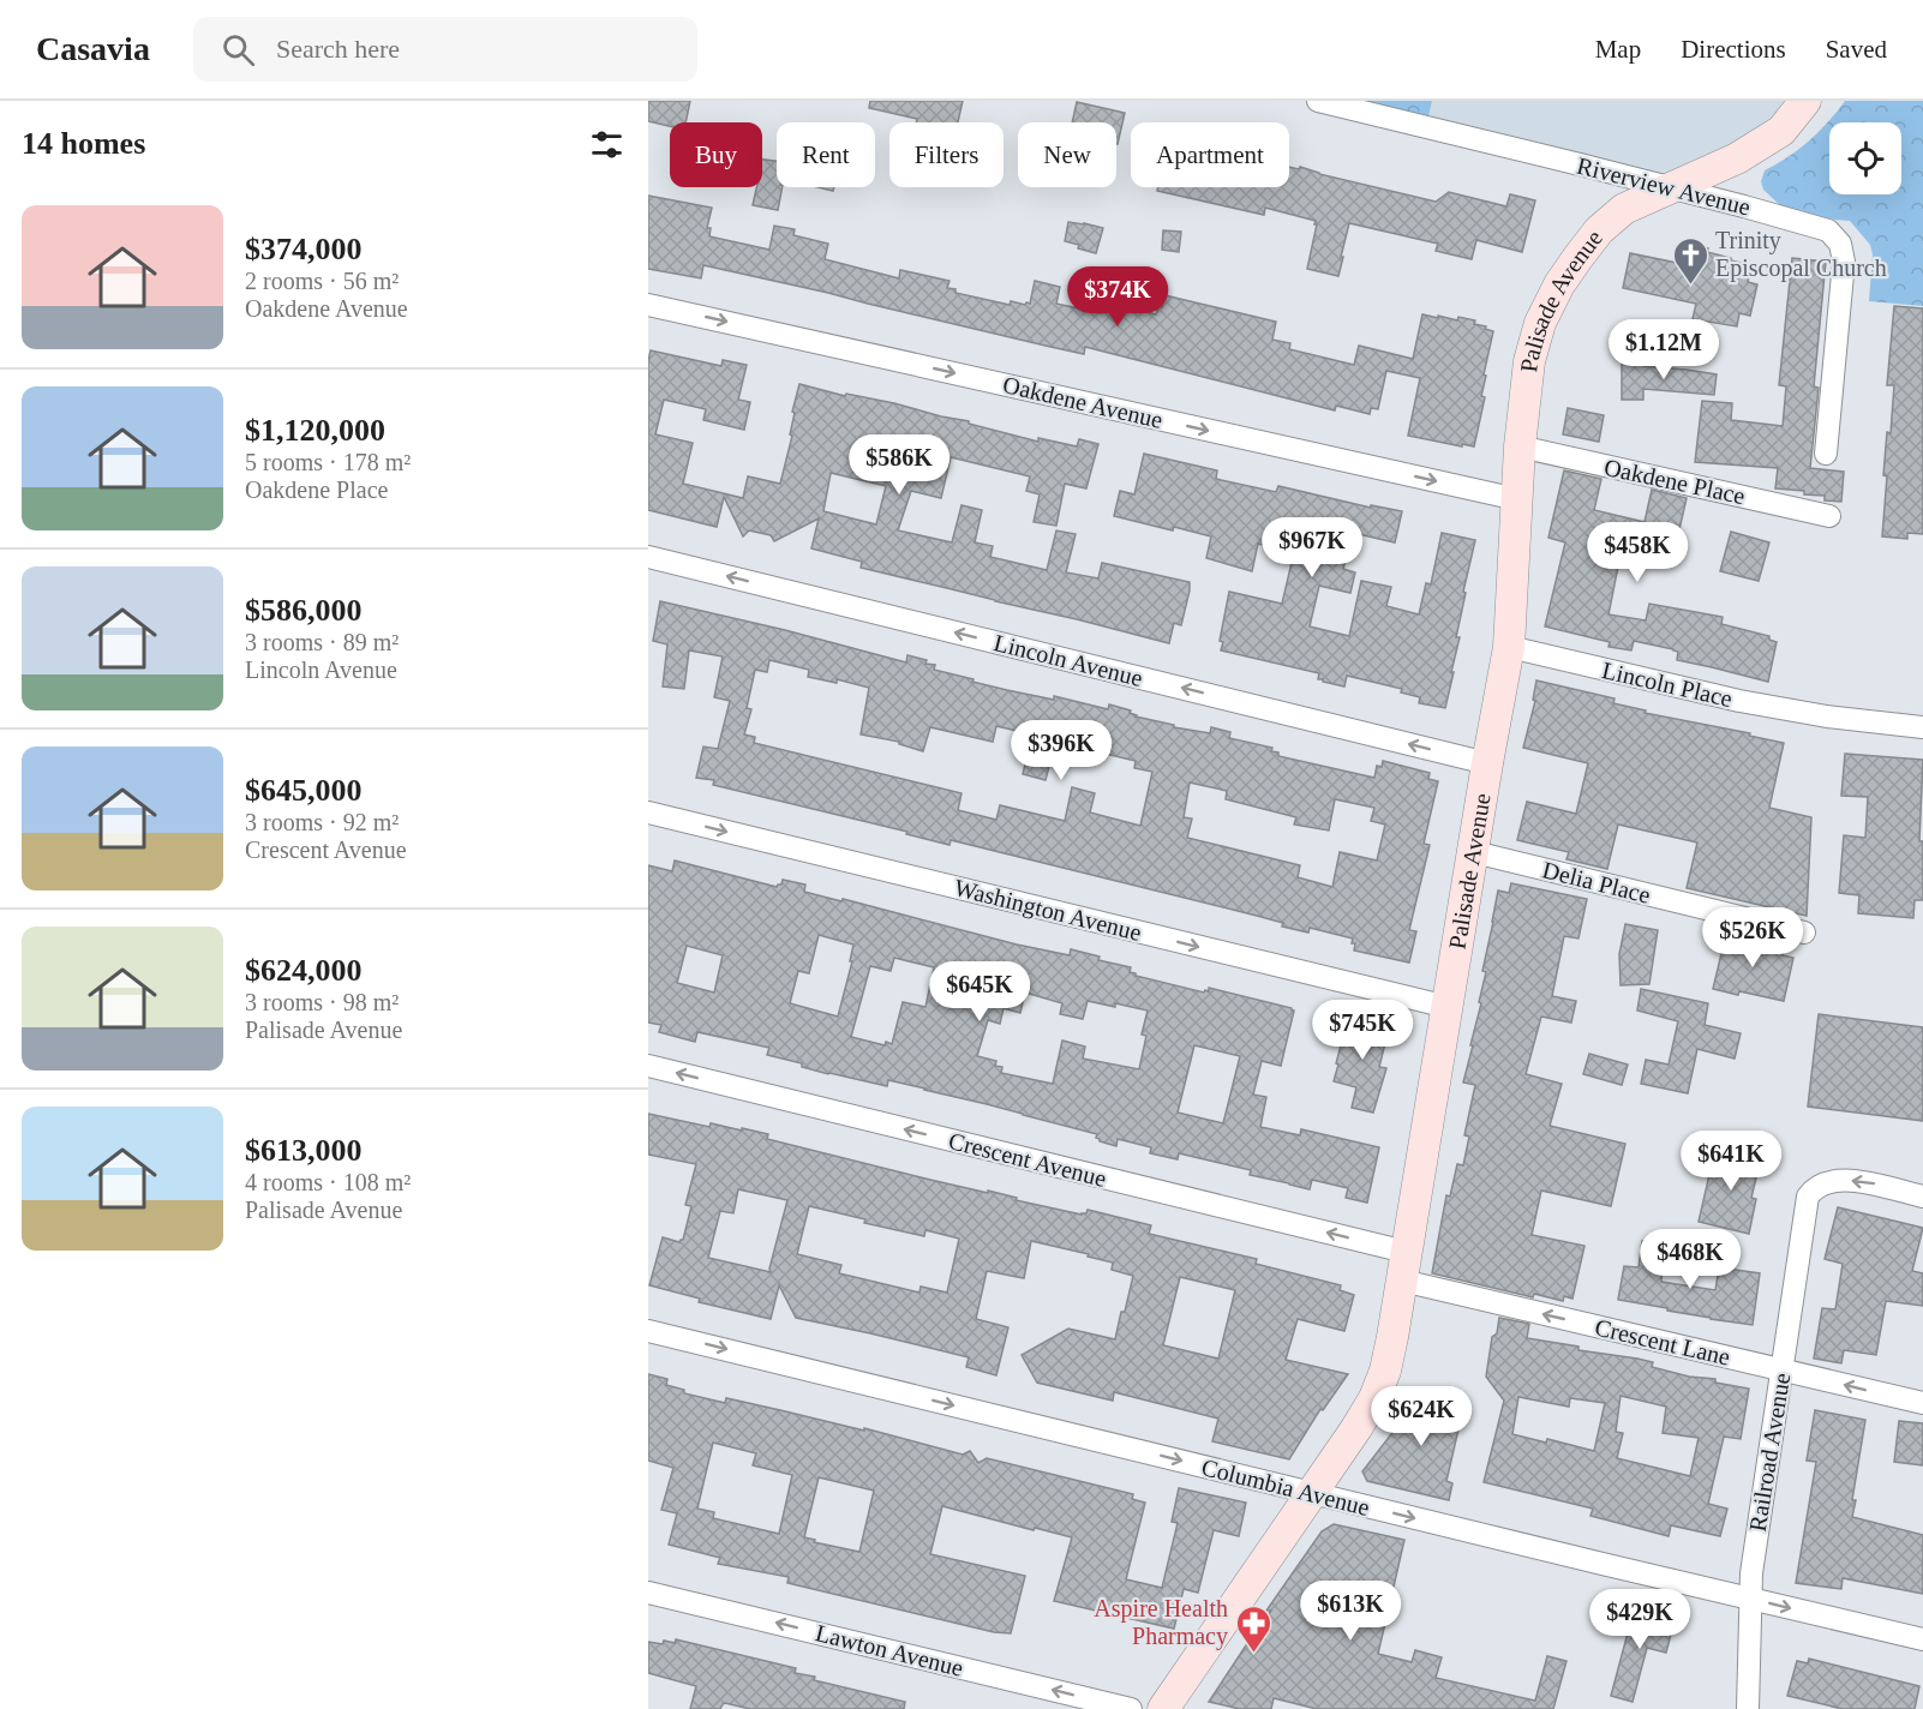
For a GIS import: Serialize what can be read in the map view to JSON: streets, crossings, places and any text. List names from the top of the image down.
{
  "streets": {
    "main road": ["Palisade Avenue"],
    "street": [
      "Riverview Avenue",
      "Oakdene Avenue",
      "Oakdene Place",
      "Lincoln Avenue",
      "Lincoln Place",
      "Delia Place",
      "Washington Avenue",
      "Crescent Avenue",
      "Crescent Lane",
      "Railroad Avenue",
      "Columbia Avenue",
      "Lawton Avenue"
    ]
  },
  "crossings": [
    ["Riverview Avenue", "Palisade Avenue"],
    ["Palisade Avenue", "Oakdene Avenue"],
    ["Palisade Avenue", "Oakdene Place"],
    ["Palisade Avenue", "Lincoln Avenue"],
    ["Palisade Avenue", "Lincoln Place"],
    ["Palisade Avenue", "Delia Place"],
    ["Palisade Avenue", "Washington Avenue"],
    ["Palisade Avenue", "Crescent Avenue"],
    ["Palisade Avenue", "Crescent Lane"],
    ["Palisade Avenue", "Columbia Avenue"],
    ["Crescent Avenue", "Crescent Lane"],
    ["Crescent Lane", "Railroad Avenue"],
    ["Railroad Avenue", "Columbia Avenue"]
  ],
  "one_way": [
    "Oakdene Avenue",
    "Lincoln Avenue",
    "Washington Avenue",
    "Crescent Avenue",
    "Crescent Lane",
    "Columbia Avenue",
    "Lawton Avenue"
  ],
  "places": {
    "church": ["Trinity Episcopal Church"],
    "pharmacy": ["Aspire Health Pharmacy"]
  },
  "page": {
    "header": "Casavia",
    "search": "Search here",
    "nav": ["Map", "Directions", "Saved"],
    "heading": "14 homes",
    "chip": [
      "Buy",
      "Rent",
      "Filters",
      "New",
      "Apartment"
    ],
    "list": [
      {
        "name": "$374,000",
        "note": "2 rooms · 56 m² · Oakdene Avenue"
      },
      {
        "name": "$1,120,000",
        "note": "5 rooms · 178 m² · Oakdene Place"
      },
      {
        "name": "$586,000",
        "note": "3 rooms · 89 m² · Lincoln Avenue"
      },
      {
        "name": "$645,000",
        "note": "3 rooms · 92 m² · Crescent Avenue"
      },
      {
        "name": "$624,000",
        "note": "3 rooms · 98 m² · Palisade Avenue"
      },
      {
        "name": "$613,000",
        "note": "4 rooms · 108 m² · Palisade Avenue"
      }
    ],
    "price": [
      "$374K",
      "$1.12M",
      "$586K",
      "$967K",
      "$458K",
      "$396K",
      "$526K",
      "$645K",
      "$745K",
      "$641K",
      "$468K",
      "$624K",
      "$613K",
      "$429K"
    ]
  }
}
